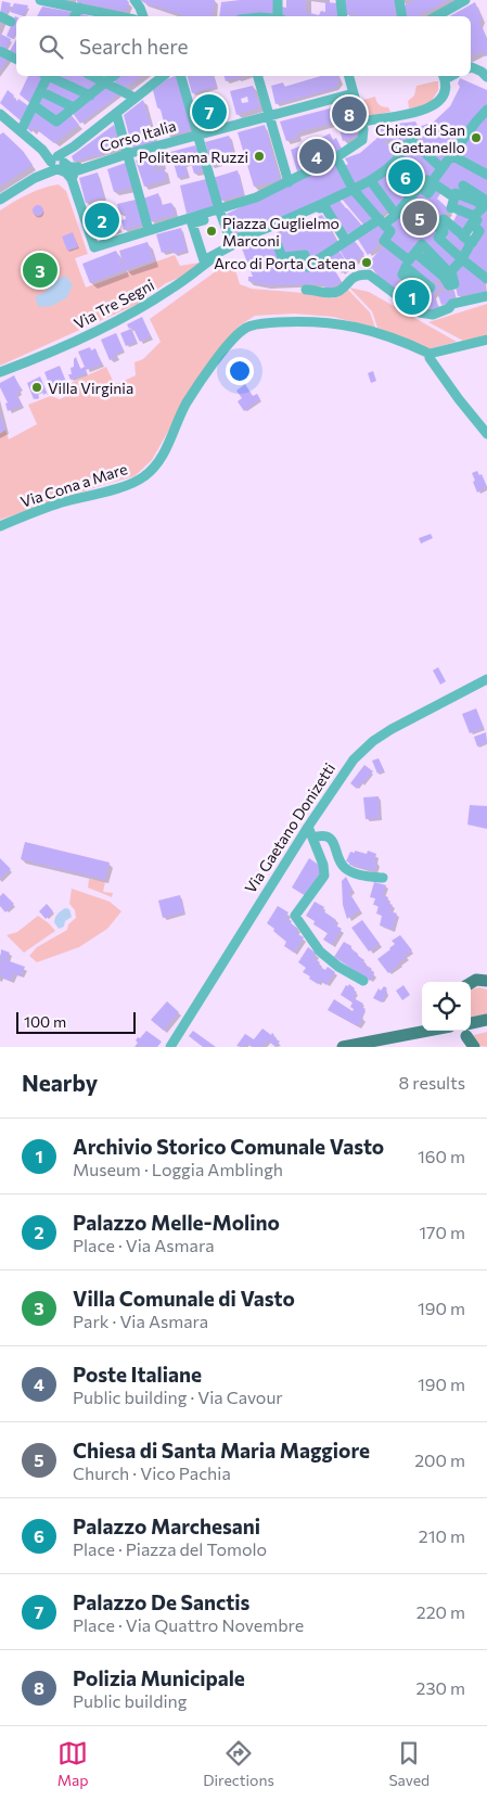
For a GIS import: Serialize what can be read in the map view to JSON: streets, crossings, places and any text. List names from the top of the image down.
{
  "streets": {
    "street": [
      "Corso Italia",
      "Via Tre Segni",
      "Via Cona a Mare",
      "Via Gaetano Donizetti"
    ]
  },
  "places": [
    "Chiesa di San Gaetanello",
    "Politeama Ruzzi",
    "Piazza Guglielmo Marconi",
    "Arco di Porta Catena",
    "Villa Virginia"
  ],
  "scale_bar": "100 m",
  "page": {
    "search": "Search here",
    "pins": [
      "7",
      "8",
      "4",
      "6",
      "5",
      "2",
      "3",
      "1"
    ],
    "scale": "100 m",
    "heading": ["Nearby", "8 results"],
    "list": [
      {
        "mark": "1",
        "name": "Archivio Storico Comunale Vasto",
        "note": "Museum · Loggia Amblingh",
        "value": "160 m"
      },
      {
        "mark": "2",
        "name": "Palazzo Melle-Molino",
        "note": "Place · Via Asmara",
        "value": "170 m"
      },
      {
        "mark": "3",
        "name": "Villa Comunale di Vasto",
        "note": "Park · Via Asmara",
        "value": "190 m"
      },
      {
        "mark": "4",
        "name": "Poste Italiane",
        "note": "Public building · Via Cavour",
        "value": "190 m"
      },
      {
        "mark": "5",
        "name": "Chiesa di Santa Maria Maggiore",
        "note": "Church · Vico Pachia",
        "value": "200 m"
      },
      {
        "mark": "6",
        "name": "Palazzo Marchesani",
        "note": "Place · Piazza del Tomolo",
        "value": "210 m"
      },
      {
        "mark": "7",
        "name": "Palazzo De Sanctis",
        "note": "Place · Via Quattro Novembre",
        "value": "220 m"
      },
      {
        "mark": "8",
        "name": "Polizia Municipale",
        "note": "Public building",
        "value": "230 m"
      }
    ],
    "nav": ["Map", "Directions", "Saved"]
  }
}
